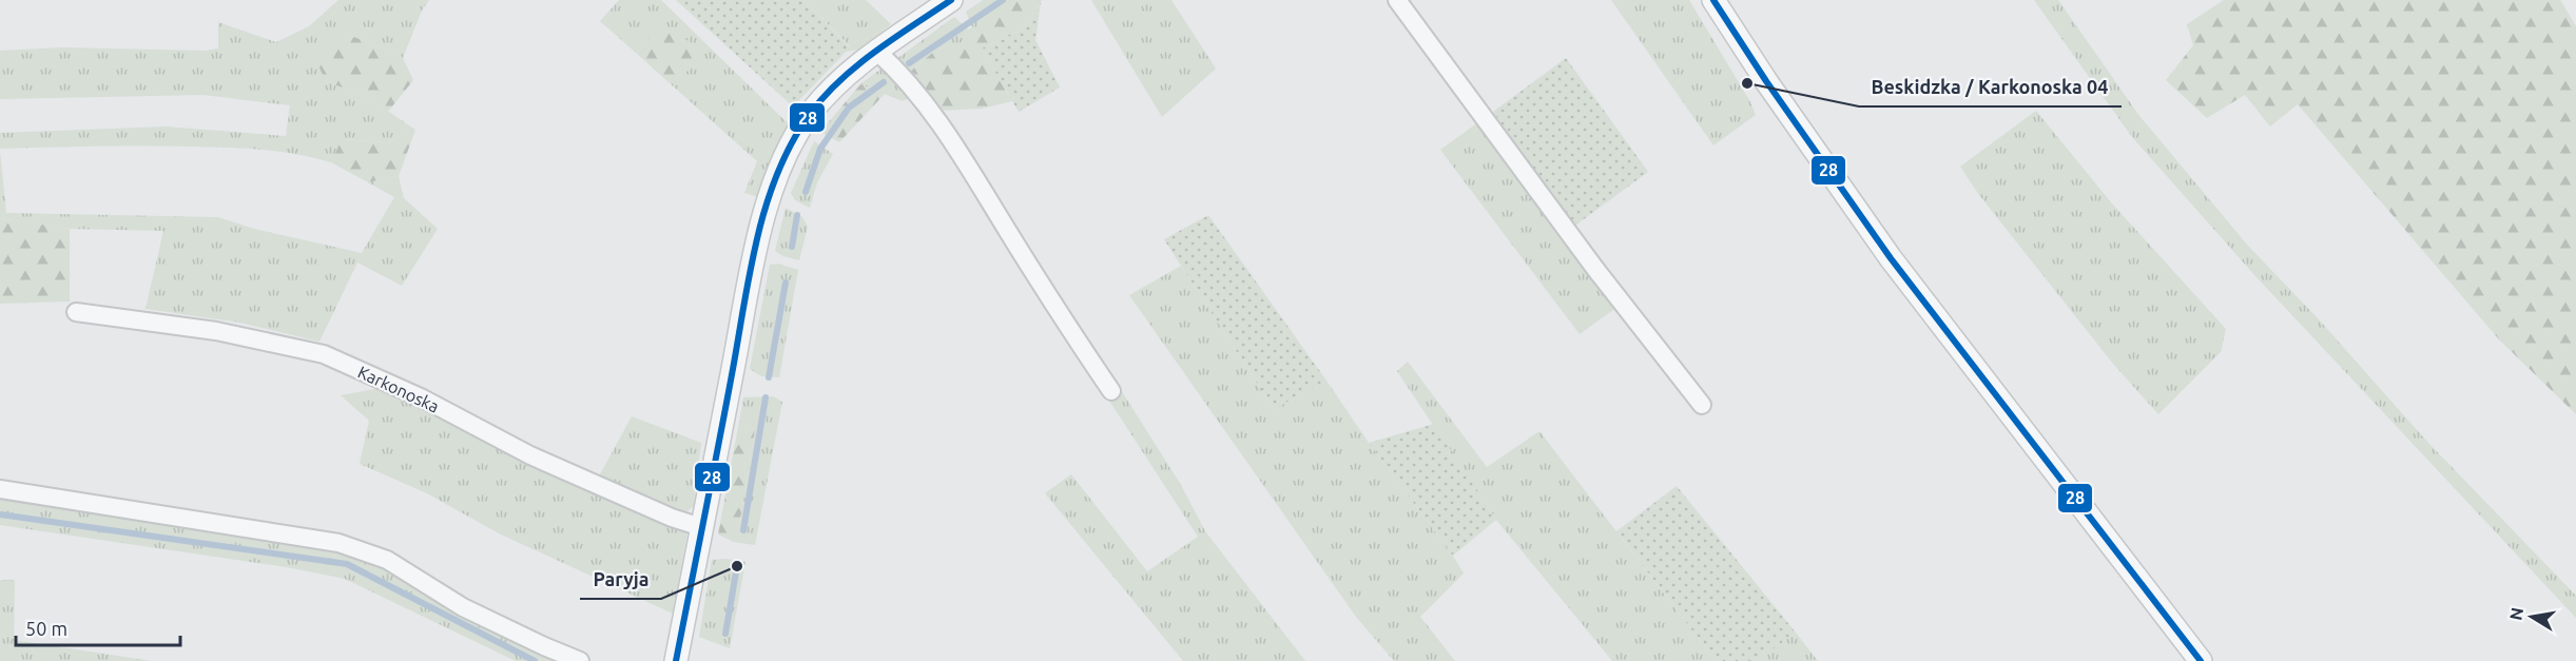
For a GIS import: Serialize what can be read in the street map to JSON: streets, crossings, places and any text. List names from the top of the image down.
{
  "streets": {
    "street": ["Karkonoska"]
  },
  "places": ["Beskidzka / Karkonoska 04", "Paryja"],
  "lines": ["transit line 28"],
  "scale_bar": "50 m",
  "north": "left"
}
